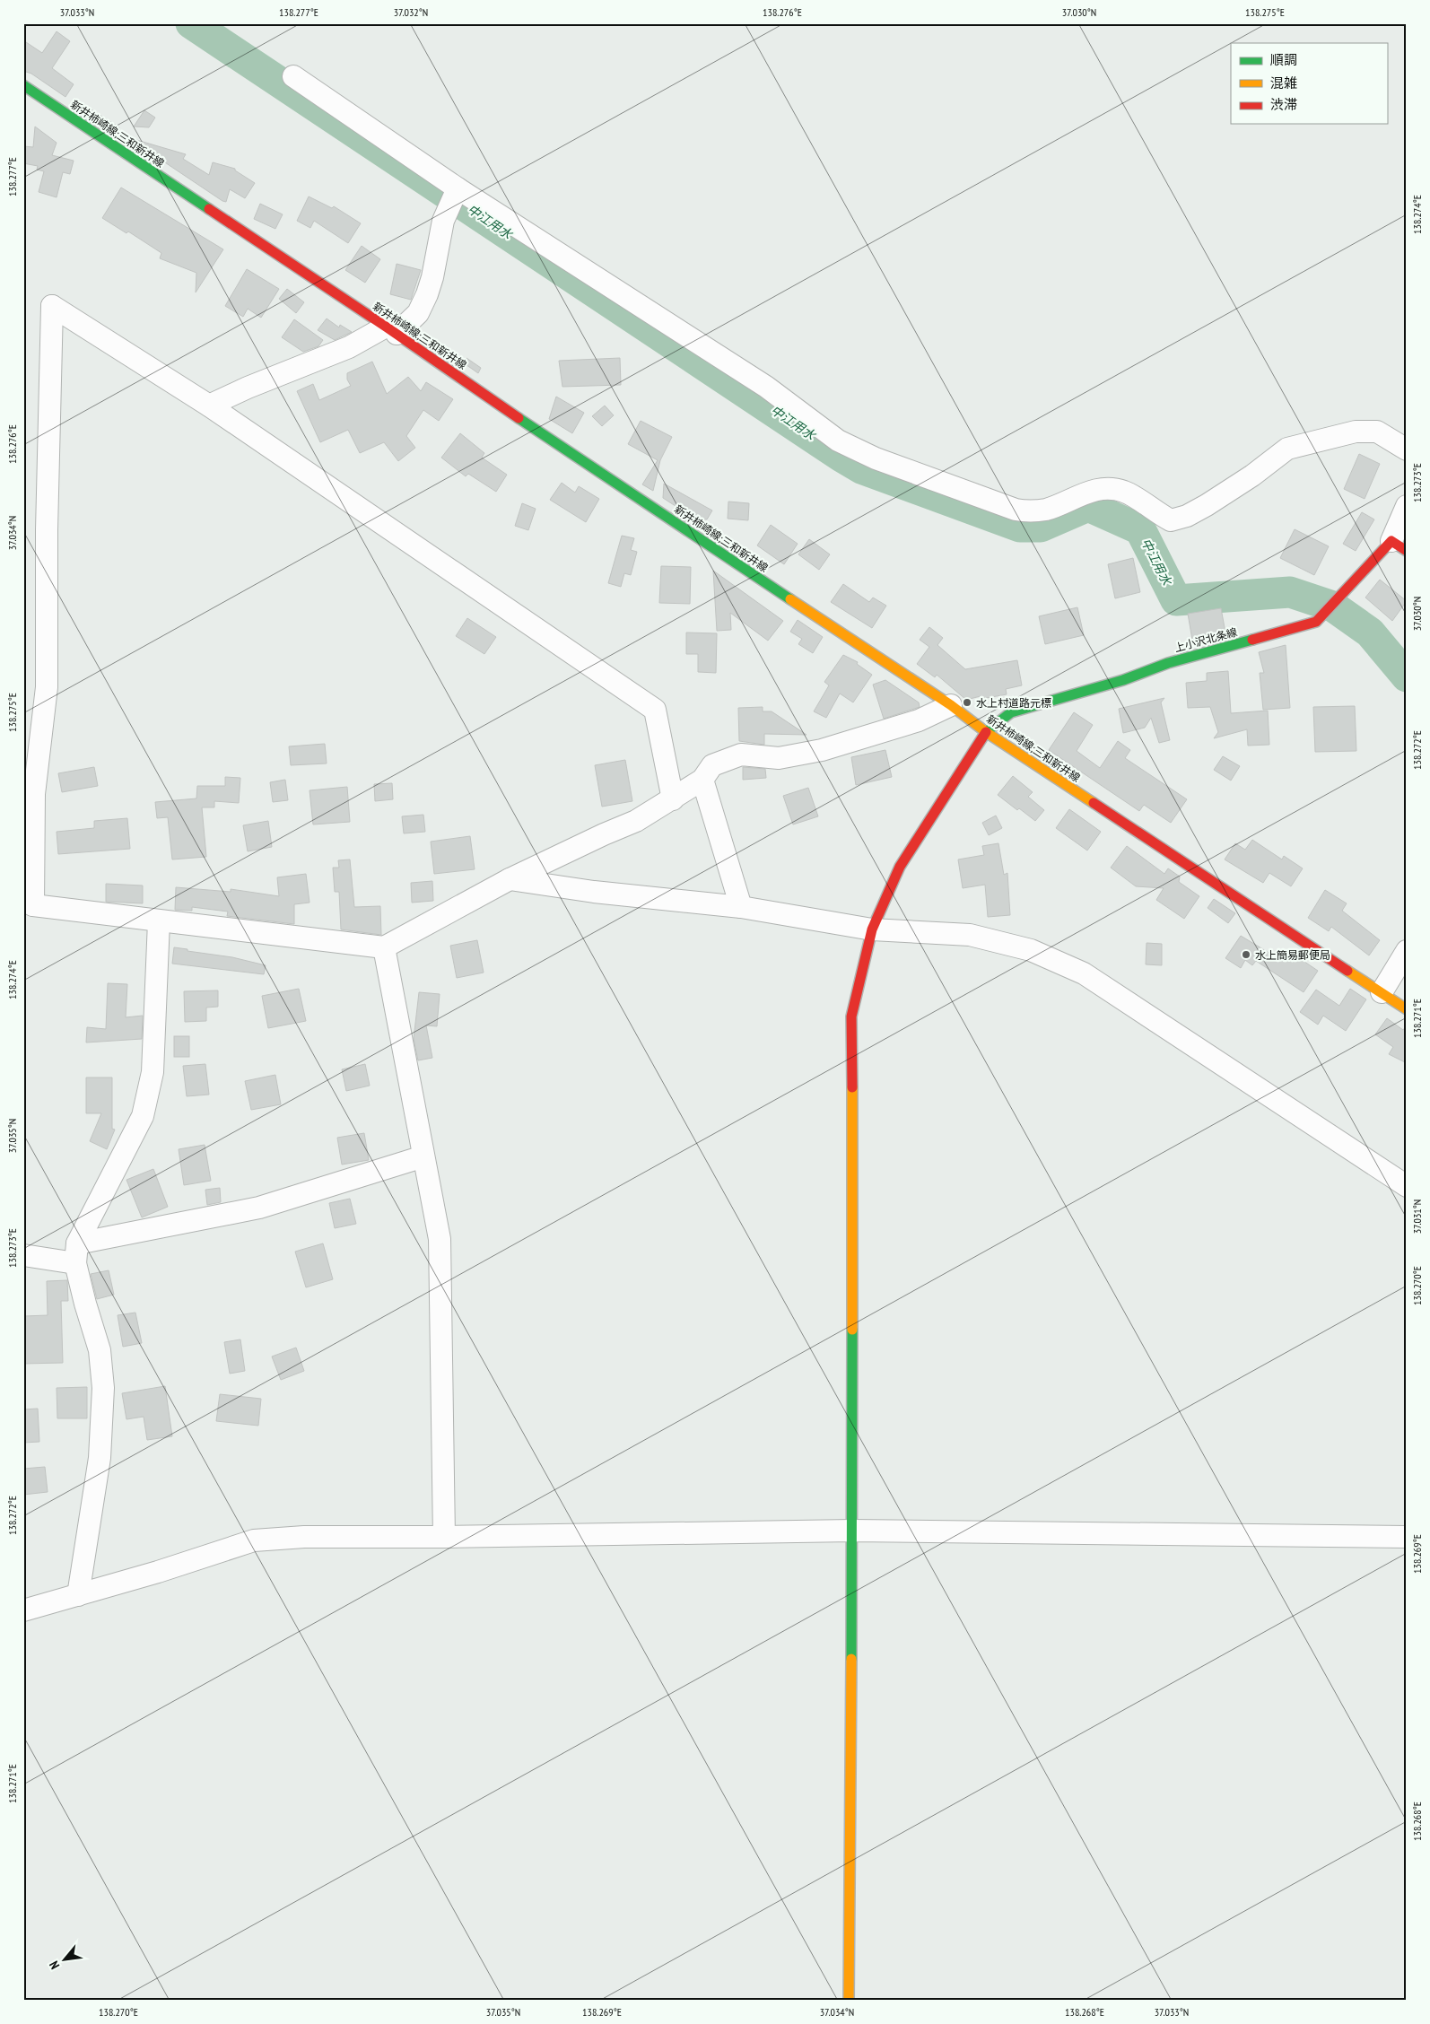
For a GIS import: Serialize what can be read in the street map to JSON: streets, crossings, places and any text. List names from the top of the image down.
{
  "streets": {
    "main road": ["新井柿崎線;三和新井線", "上小沢北条線"]
  },
  "crossings": [
    ["新井柿崎線;三和新井線", "上小沢北条線"]
  ],
  "water": ["中江用水"],
  "places": ["水上村道路元標", "水上簡易郵便局"],
  "legend": ["順調", "混雑", "渋滞"],
  "north": "bottom left",
  "coordinates": [
    "37.033°N",
    "138.277°E",
    "37.032°N",
    "138.276°E",
    "37.030°N",
    "138.275°E",
    "138.274°E",
    "138.273°E",
    "37.034°N",
    "138.272°E",
    "138.271°E",
    "37.035°N",
    "37.031°N",
    "138.270°E",
    "138.269°E",
    "138.268°E"
  ]
}
